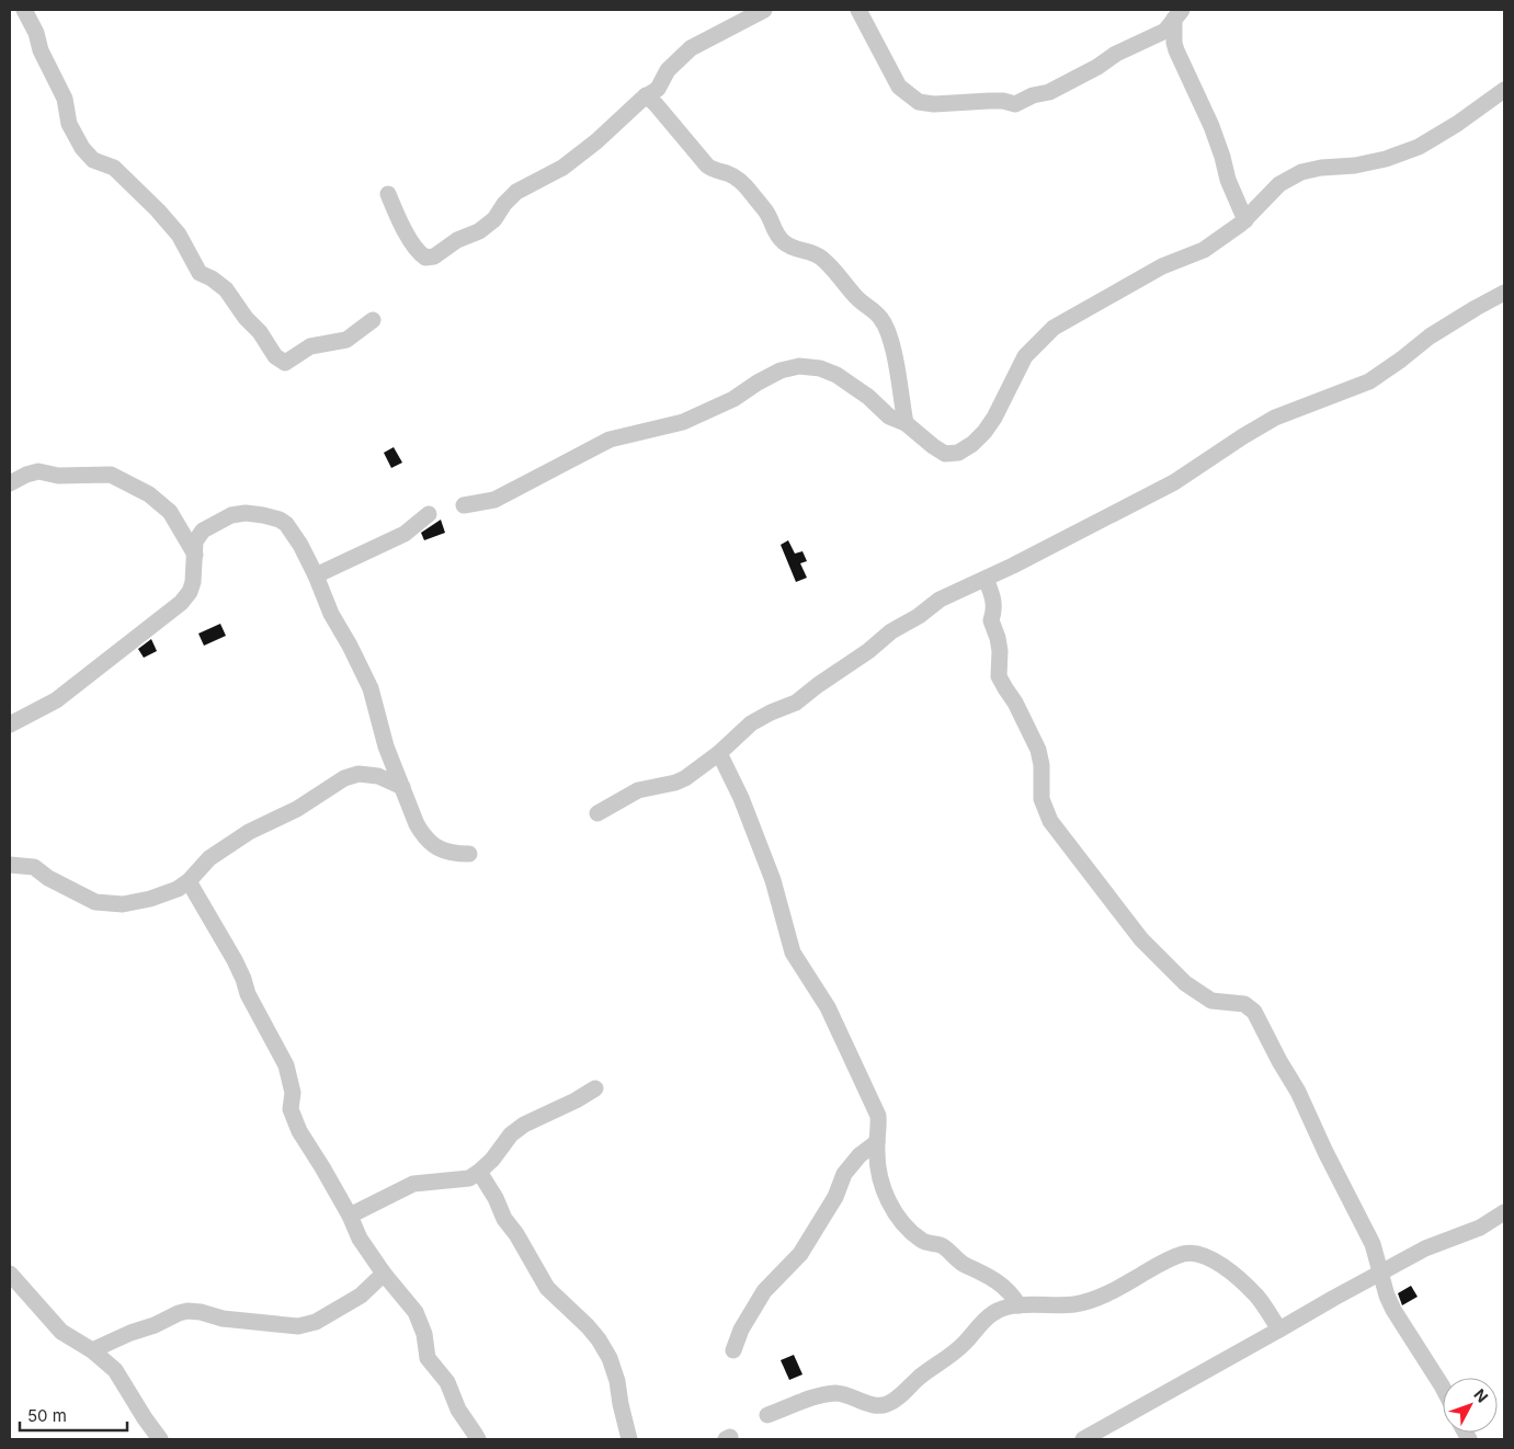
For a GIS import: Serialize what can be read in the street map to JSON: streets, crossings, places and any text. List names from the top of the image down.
{
  "scale_bar": "50 m",
  "north": "top right"
}
